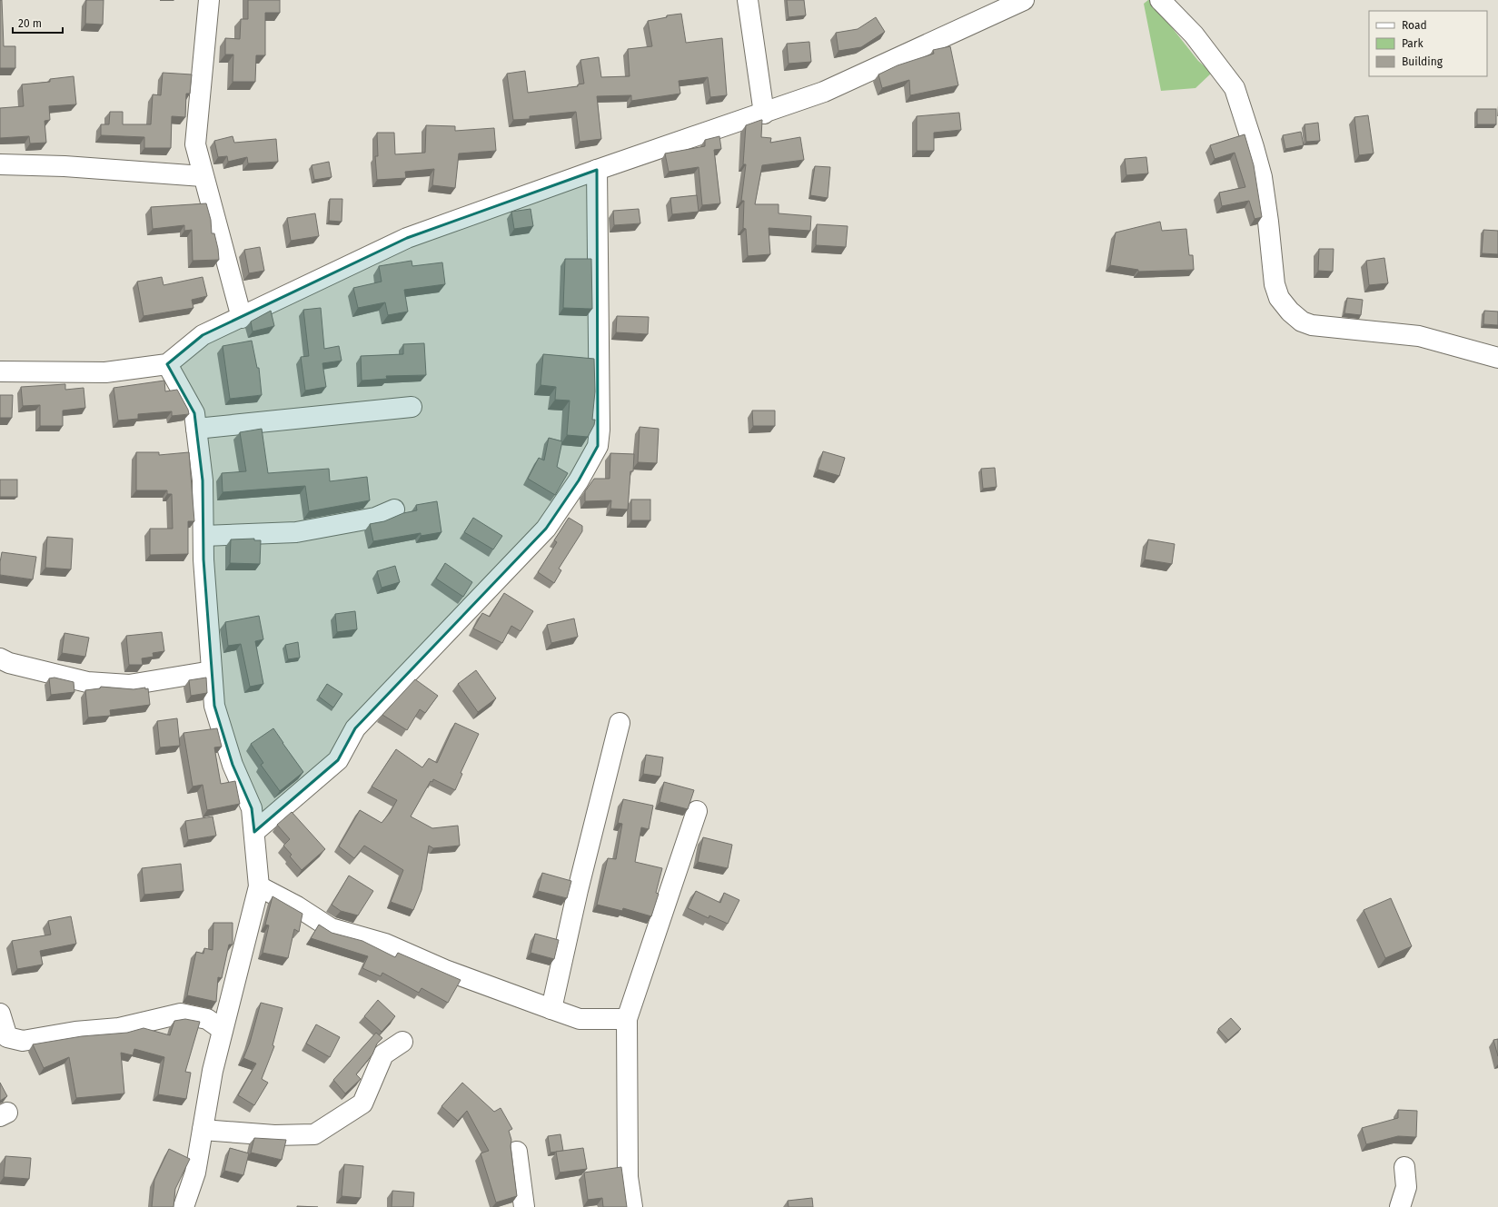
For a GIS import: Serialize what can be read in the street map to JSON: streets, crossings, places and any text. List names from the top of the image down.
{
  "legend": ["Road", "Park", "Building"],
  "scale_bar": "20 m"
}
